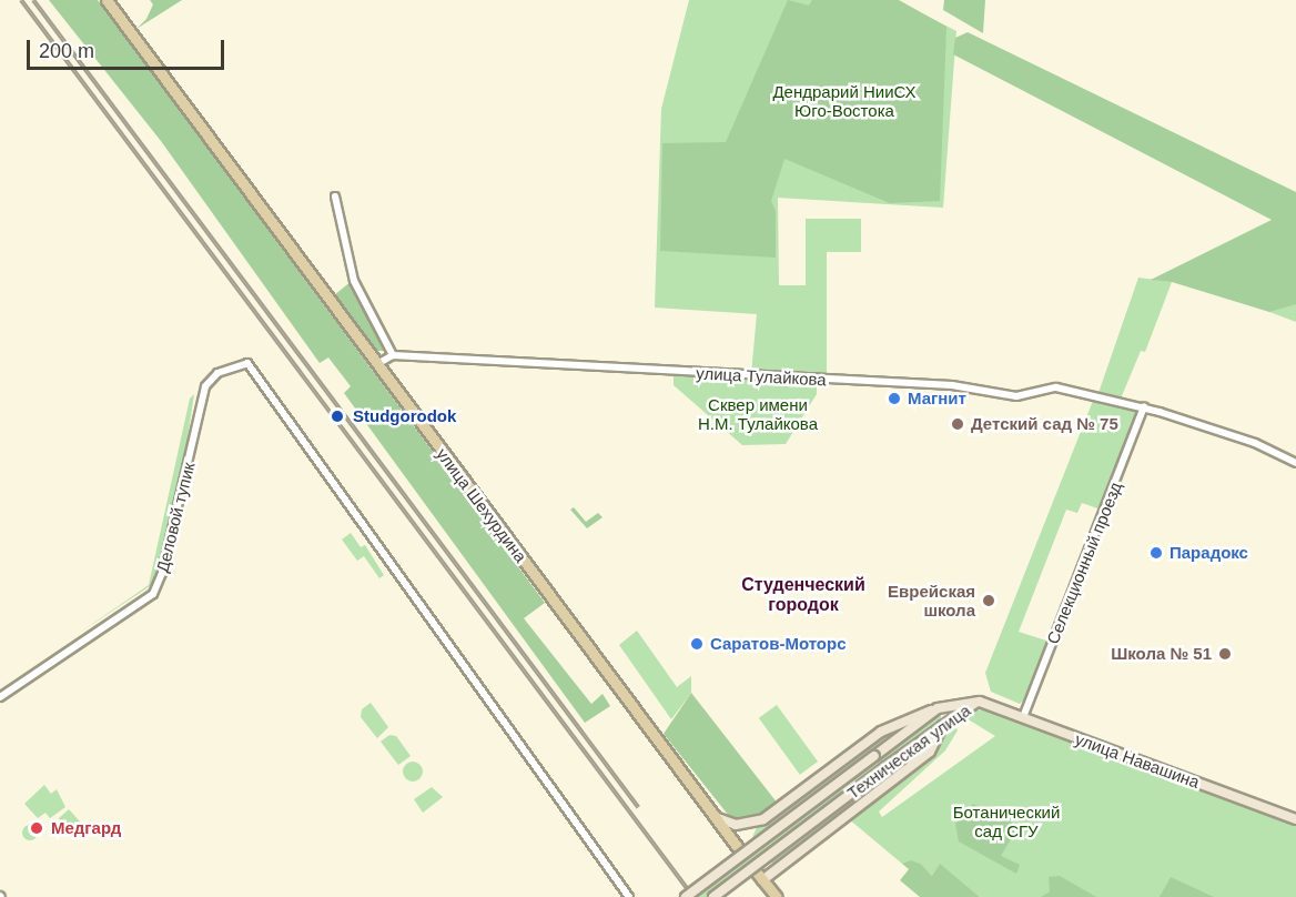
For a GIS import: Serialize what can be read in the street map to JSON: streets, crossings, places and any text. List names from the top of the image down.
{
  "streets": {
    "main road": ["улица Шехурдина", "Техническая улица", "улица Навашина"],
    "street": ["улица Тулайкова", "Деловой тупик", "Селекционный проезд"]
  },
  "crossings": [
    ["улица Тулайкова", "Селекционный проезд"],
    ["Селекционный проезд", "улица Навашина"],
    ["Техническая улица", "улица Навашина"]
  ],
  "districts": ["Студенческий городок"],
  "parks": ["Дендрарий НииСХ Юго-Востока", "Сквер имени Н.М. Тулайкова", "Ботанический сад СГУ"],
  "places": [
    "Магнит",
    "Studgorodok",
    "Детский сад № 75",
    "Парадокс",
    "Еврейская школа",
    "Саратов-Моторс",
    "Школа № 51",
    "Медгард"
  ],
  "scale_bar": "200 m"
}
